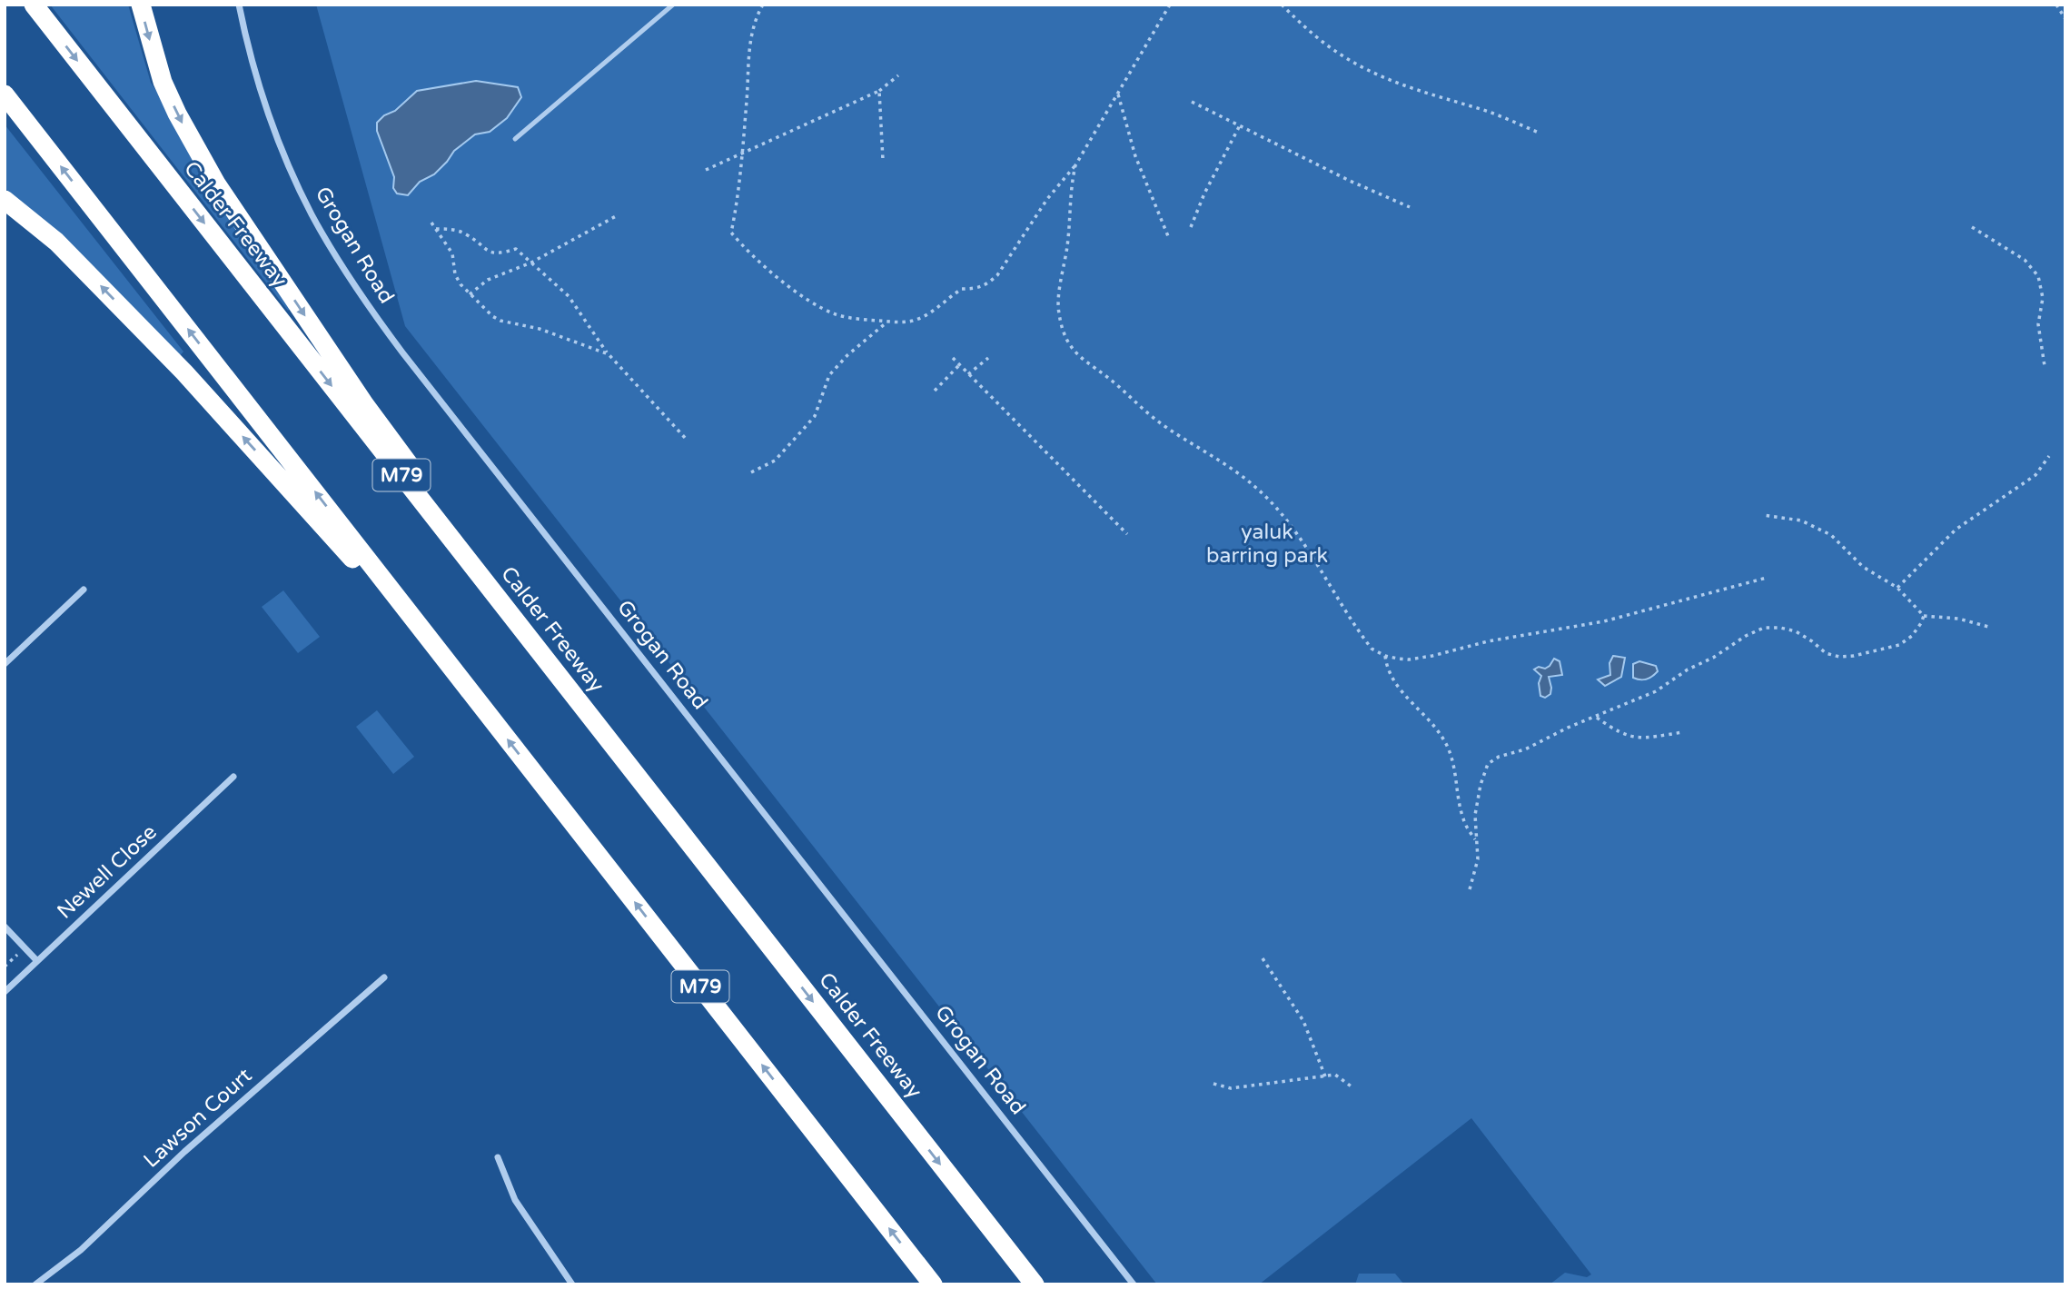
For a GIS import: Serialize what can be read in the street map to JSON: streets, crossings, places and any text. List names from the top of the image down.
{
  "streets": {
    "highway": ["Calder Freeway", "M79"],
    "street": ["Grogan Road", "Newell Close", "Lawson Court"]
  },
  "parks": ["yaluk barring park"]
}
